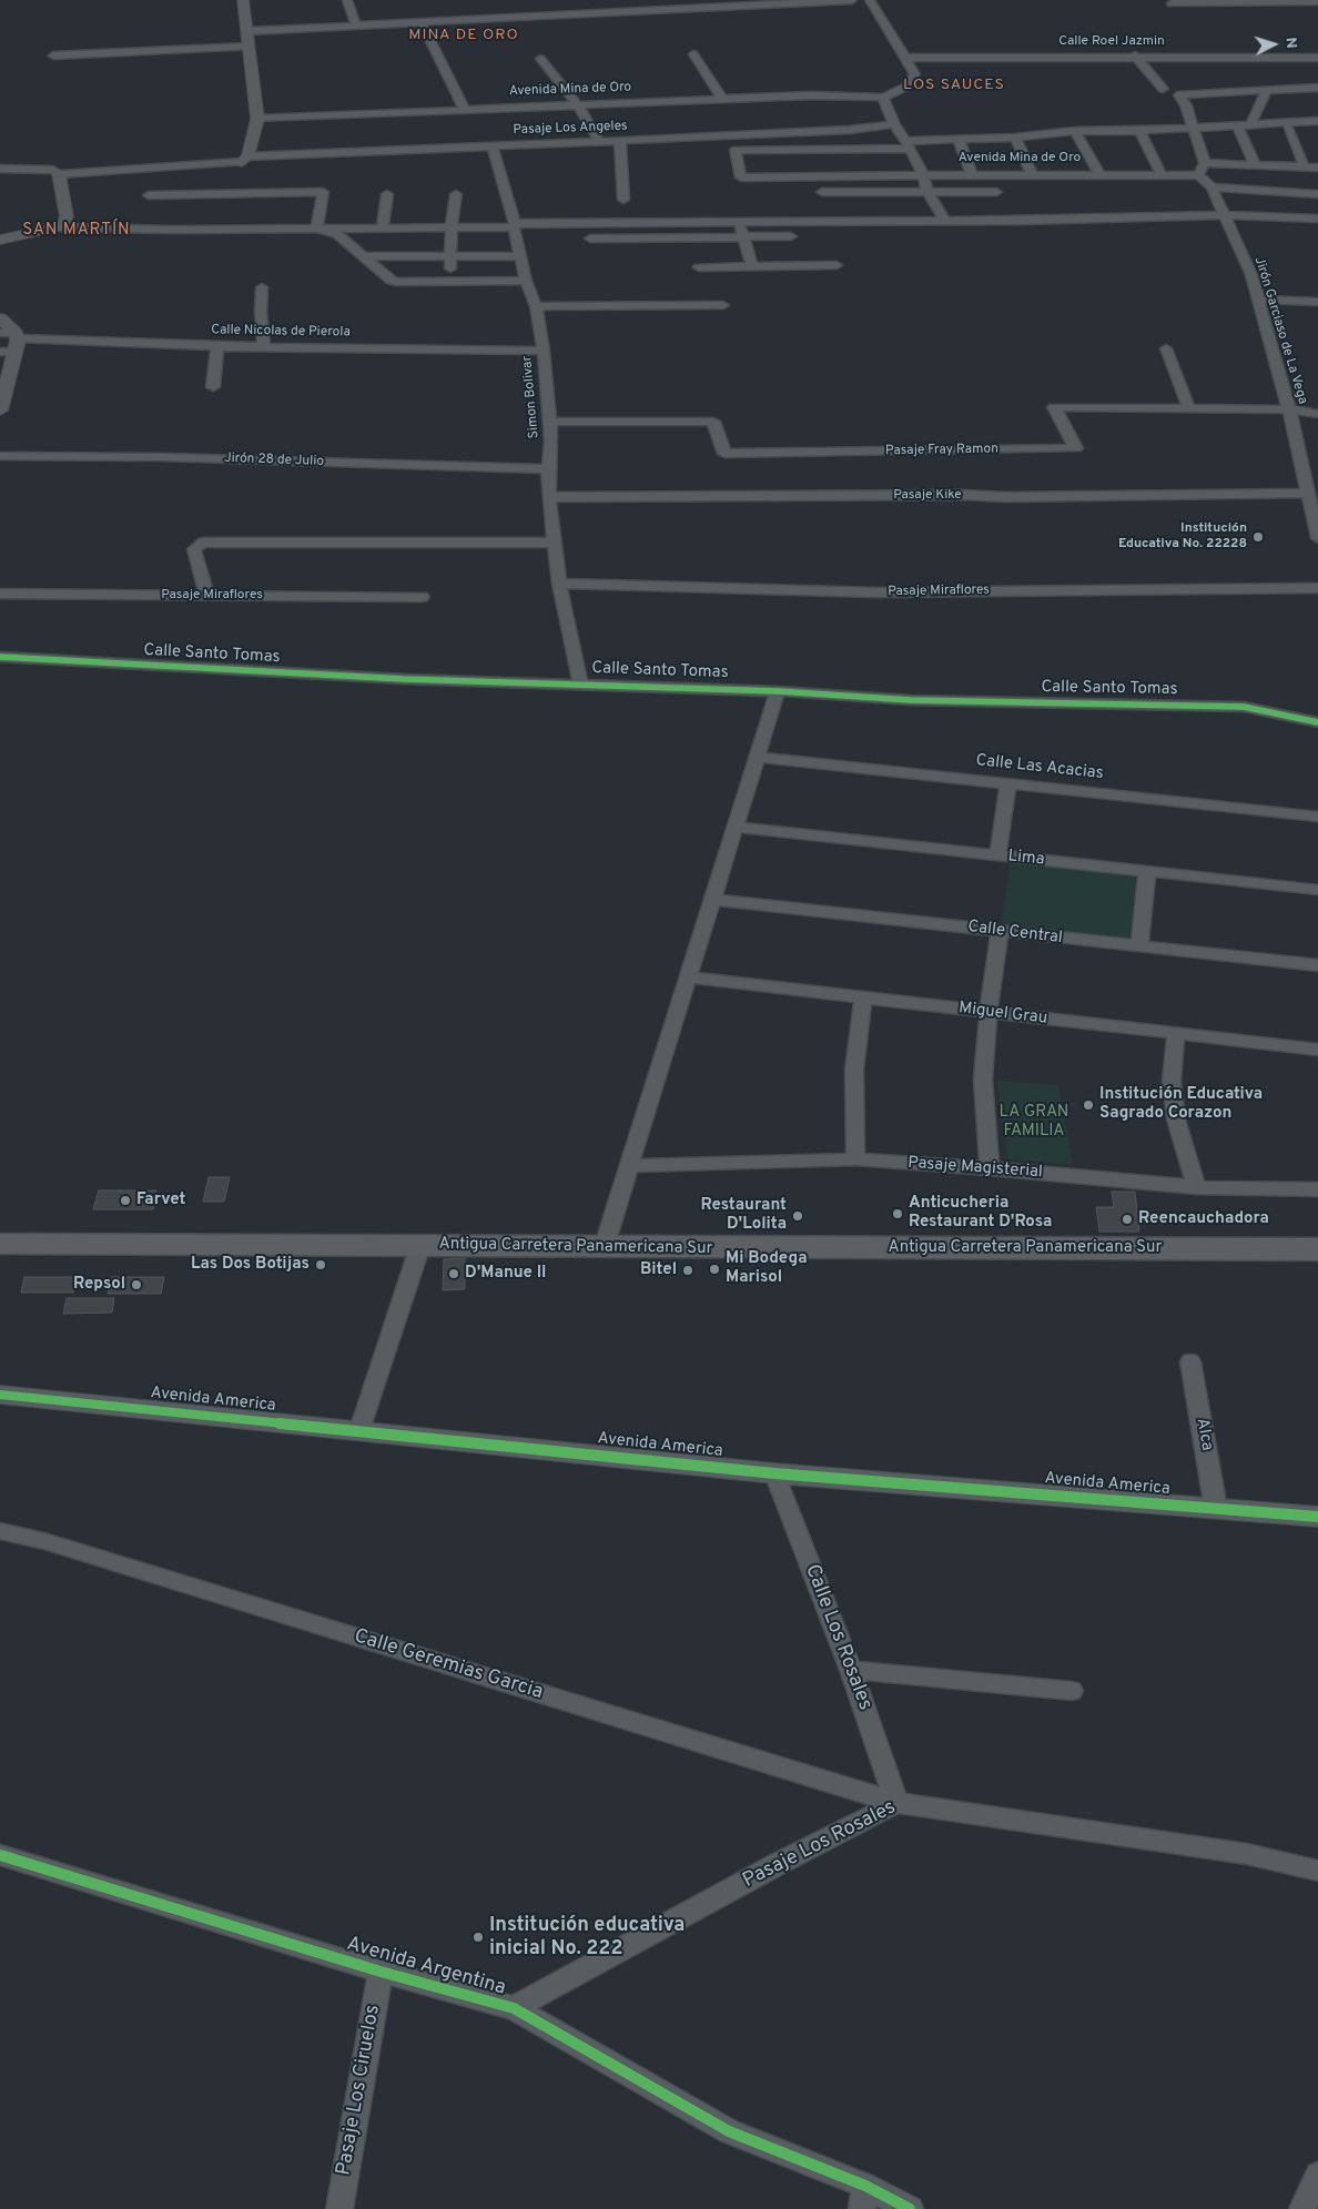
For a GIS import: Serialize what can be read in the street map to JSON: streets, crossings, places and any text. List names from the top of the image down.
{
  "streets": {
    "highway": ["Antigua Carretera Panamericana Sur"],
    "street": [
      "Calle Roel Jazmin",
      "Avenida Mina de Oro",
      "Pasaje Los Angeles",
      "Jirón Garciaso de La Vega",
      "Calle Nicolas de Pierola",
      "Simon Bolivar",
      "Pasaje Fray Ramon",
      "Jirón 28 de Julio",
      "Pasaje Kike",
      "Pasaje Miraflores",
      "Calle Santo Tomas",
      "Calle Las Acacias",
      "Lima",
      "Calle Central",
      "Miguel Grau",
      "Pasaje Magisterial",
      "Avenida America",
      "Alca",
      "Calle Los Rosales",
      "Calle Geremias Garcia",
      "Pasaje Los Rosales",
      "Avenida Argentina",
      "Pasaje Los Ciruelos"
    ]
  },
  "crossings": [
    ["Avenida Mina de Oro", "Jirón Garciaso de La Vega"],
    ["Pasaje Los Angeles", "Simon Bolivar"],
    ["Jirón Garciaso de La Vega", "Pasaje Fray Ramon"],
    ["Jirón Garciaso de La Vega", "Pasaje Kike"],
    ["Calle Nicolas de Pierola", "Simon Bolivar"],
    ["Simon Bolivar", "Pasaje Fray Ramon"],
    ["Simon Bolivar", "Jirón 28 de Julio"],
    ["Simon Bolivar", "Pasaje Kike"],
    ["Simon Bolivar", "Pasaje Miraflores"],
    ["Simon Bolivar", "Calle Santo Tomas"],
    ["Avenida America", "Alca"],
    ["Avenida America", "Calle Los Rosales"],
    ["Calle Los Rosales", "Calle Geremias Garcia"],
    ["Calle Los Rosales", "Pasaje Los Rosales"],
    ["Calle Geremias Garcia", "Pasaje Los Rosales"],
    ["Pasaje Los Rosales", "Avenida Argentina"],
    ["Avenida Argentina", "Pasaje Los Ciruelos"]
  ],
  "districts": ["MINA DE ORO", "LOS SAUCES", "SAN MARTÍN"],
  "parks": ["LA GRAN FAMILIA"],
  "places": [
    "Institución Educativa No. 22228",
    "Institución Educativa Sagrado Corazon",
    "Farvet",
    "Anticucheria Restaurant D'Rosa",
    "Restaurant D'Lolita",
    "Reencauchadora",
    "Las Dos Botijas",
    "Mi Bodega Marisol",
    "Bitel",
    "D'Manue II",
    "Repsol",
    "Institución educativa inicial No. 222"
  ],
  "north": "right"
}
